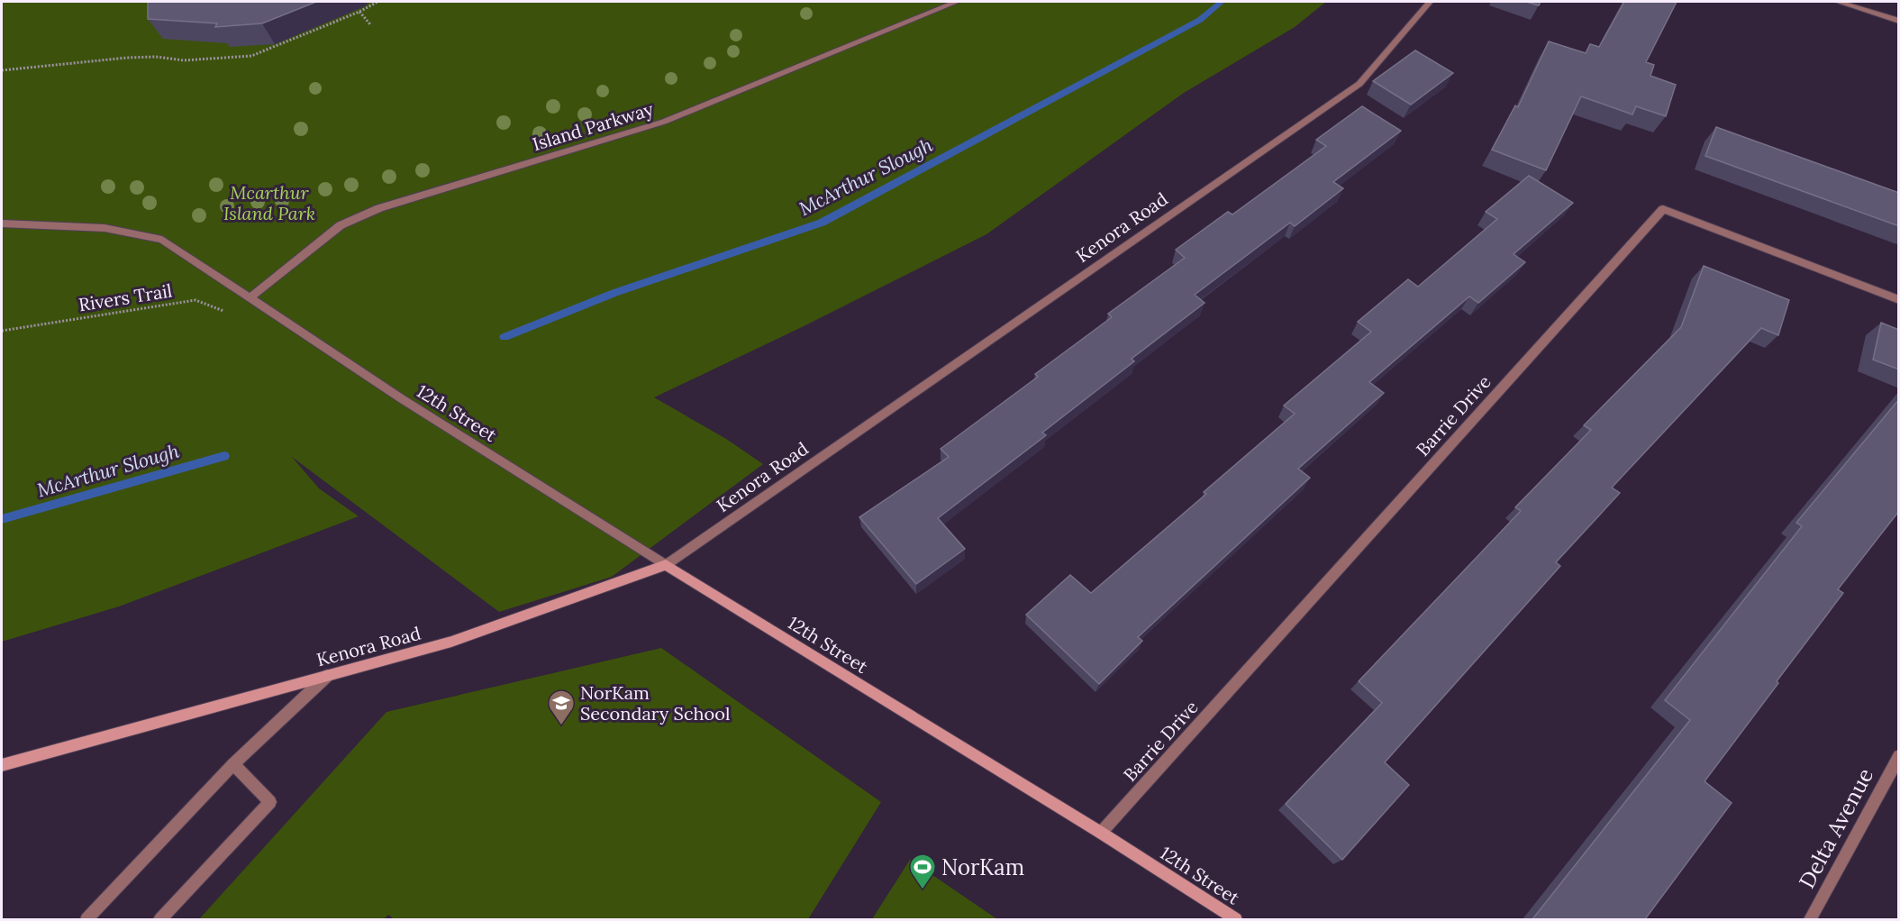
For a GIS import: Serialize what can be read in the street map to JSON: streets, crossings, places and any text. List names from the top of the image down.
{
  "streets": {
    "street": [
      "Island Parkway",
      "Kenora Road",
      "12th Street",
      "Barrie Drive",
      "Delta Avenue"
    ],
    "path": ["Rivers Trail"]
  },
  "crossings": [
    ["Island Parkway", "12th Street"],
    ["Kenora Road", "12th Street"],
    ["12th Street", "Barrie Drive"]
  ],
  "water": ["McArthur Slough"],
  "parks": ["Mcarthur Island Park"],
  "places": {
    "school or university": ["NorKam Secondary School"],
    "sports": ["NorKam"]
  }
}
